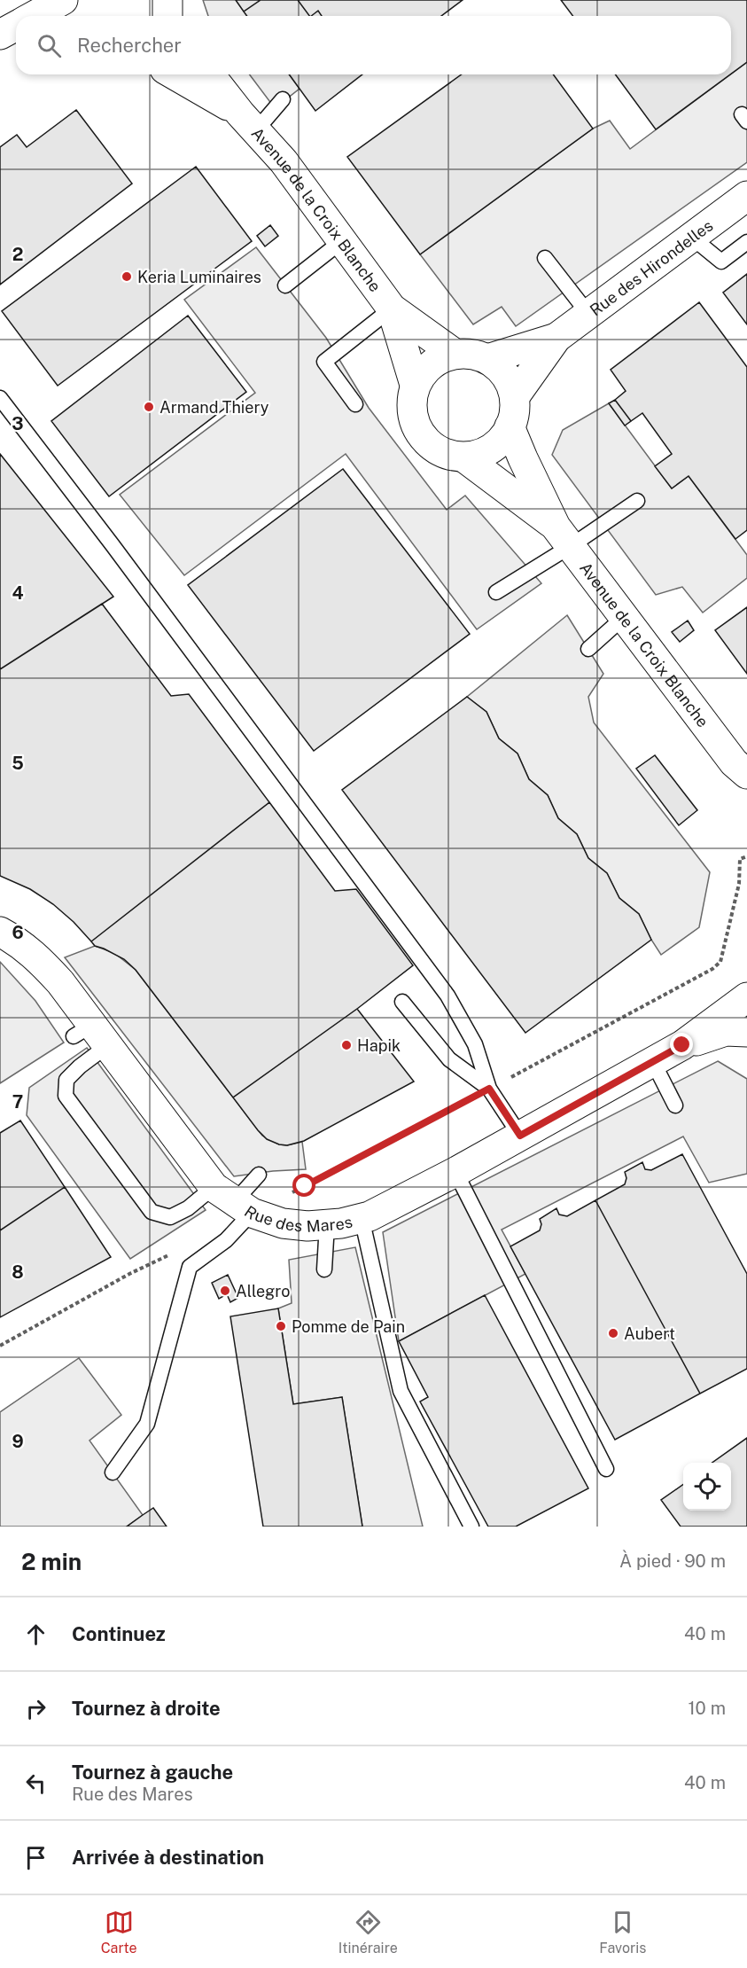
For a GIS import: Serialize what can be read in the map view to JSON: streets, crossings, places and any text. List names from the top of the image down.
{
  "streets": {
    "street": ["Avenue de la Croix Blanche", "Rue des Hirondelles", "Rue des Mares"]
  },
  "crossings": [
    ["Avenue de la Croix Blanche", "Rue des Hirondelles"]
  ],
  "places": [
    "Keria Luminaires",
    "Armand Thiery",
    "Hapik",
    "Allegro",
    "Pomme de Pain",
    "Aubert"
  ],
  "page": {
    "search": "Rechercher",
    "heading": ["2 min", "À pied · 90 m"],
    "list": [
      ["Continuez", "40 m"],
      ["Tournez à droite", "10 m"],
      ["Tournez à gauche", "Rue des Mares", "40 m"],
      "Arrivée à destination"
    ],
    "nav": ["Carte", "Itinéraire", "Favoris"]
  },
  "grid": {
    "rows": [
      "2",
      "3",
      "4",
      "5",
      "6",
      "7",
      "8",
      "9"
    ]
  }
}
